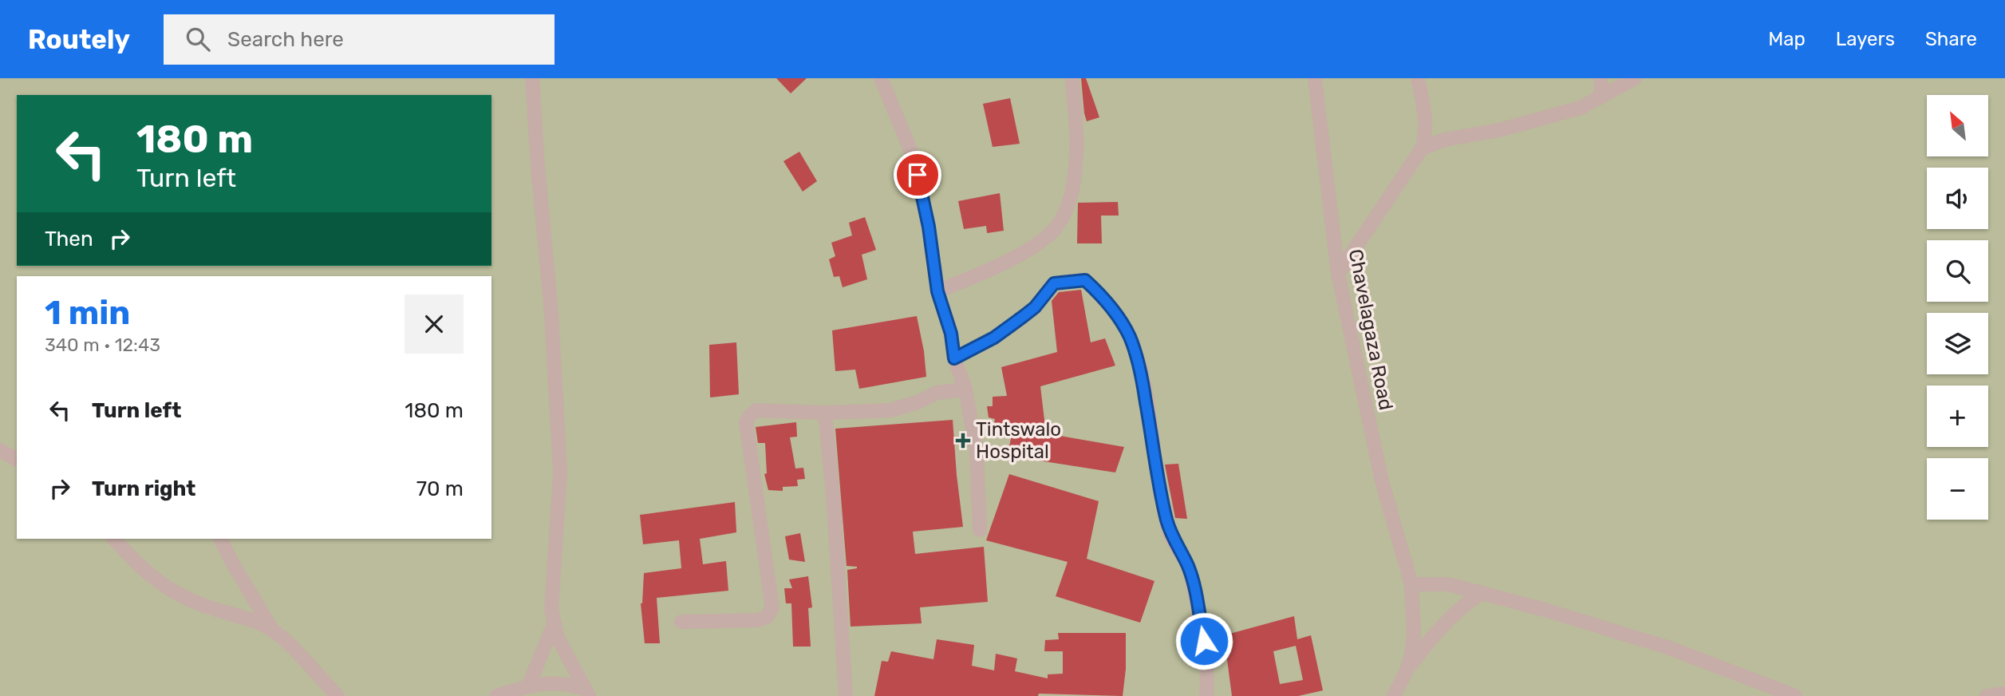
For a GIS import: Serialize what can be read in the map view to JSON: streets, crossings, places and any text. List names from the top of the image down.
{
  "streets": {
    "street": ["Chavelagaza Road"]
  },
  "places": {
    "health": ["Tintswalo Hospital"]
  },
  "north": "top left",
  "page": {
    "header": "Routely",
    "search": "Search here",
    "nav": ["Map", "Layers", "Share"],
    "map_buttons": ["+", "−"],
    "turn": ["180 m", "Turn left"],
    "then": "Then",
    "heading": ["1 min", "340 m · 12:43"],
    "list": [
      {
        "name": "Turn left",
        "value": "180 m"
      },
      {
        "name": "Turn right",
        "value": "70 m"
      }
    ]
  }
}
